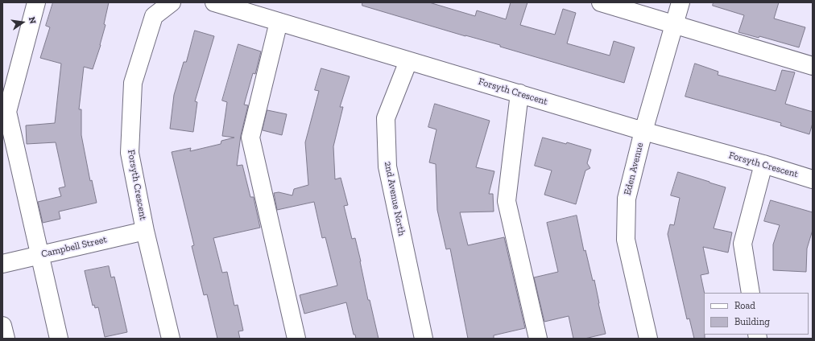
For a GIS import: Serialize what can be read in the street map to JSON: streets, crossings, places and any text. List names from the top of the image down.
{
  "streets": {
    "street": [
      "Forsyth Crescent",
      "Eden Avenue",
      "2nd Avenue North",
      "Campbell Street"
    ]
  },
  "crossings": [
    ["Forsyth Crescent", "Eden Avenue"],
    ["Forsyth Crescent", "2nd Avenue North"],
    ["Forsyth Crescent", "Campbell Street"]
  ],
  "legend": ["Road", "Building"],
  "north": "right"
}
